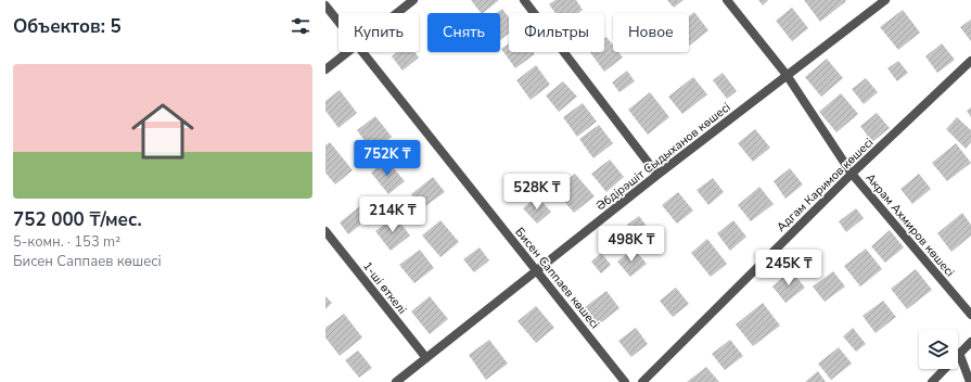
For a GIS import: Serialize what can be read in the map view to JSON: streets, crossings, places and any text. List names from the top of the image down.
{
  "streets": {
    "street": [
      "Әбдірәшіт Сыдыханов көшесі",
      "Адгам Каримов көшесі",
      "Акрам Ахмиров көшесі",
      "Бисен Саппаев көшесі",
      "1-ші өткелі"
    ]
  },
  "crossings": [
    ["Әбдірәшіт Сыдыханов көшесі", "Акрам Ахмиров көшесі"],
    ["Әбдірәшіт Сыдыханов көшесі", "Бисен Саппаев көшесі"],
    ["Әбдірәшіт Сыдыханов көшесі", "1-ші өткелі"],
    ["Адгам Каримов көшесі", "Акрам Ахмиров көшесі"]
  ],
  "page": {
    "heading": "Объектов: 5",
    "chip": [
      "Купить",
      "Снять",
      "Фильтры",
      "Новое"
    ],
    "list": [
      {
        "name": "752 000 ₸/мес.",
        "note": "5-комн. · 153 m² · Бисен Саппаев көшесі"
      }
    ],
    "price": [
      "752K ₸",
      "528K ₸",
      "214K ₸",
      "498K ₸",
      "245K ₸"
    ]
  }
}
